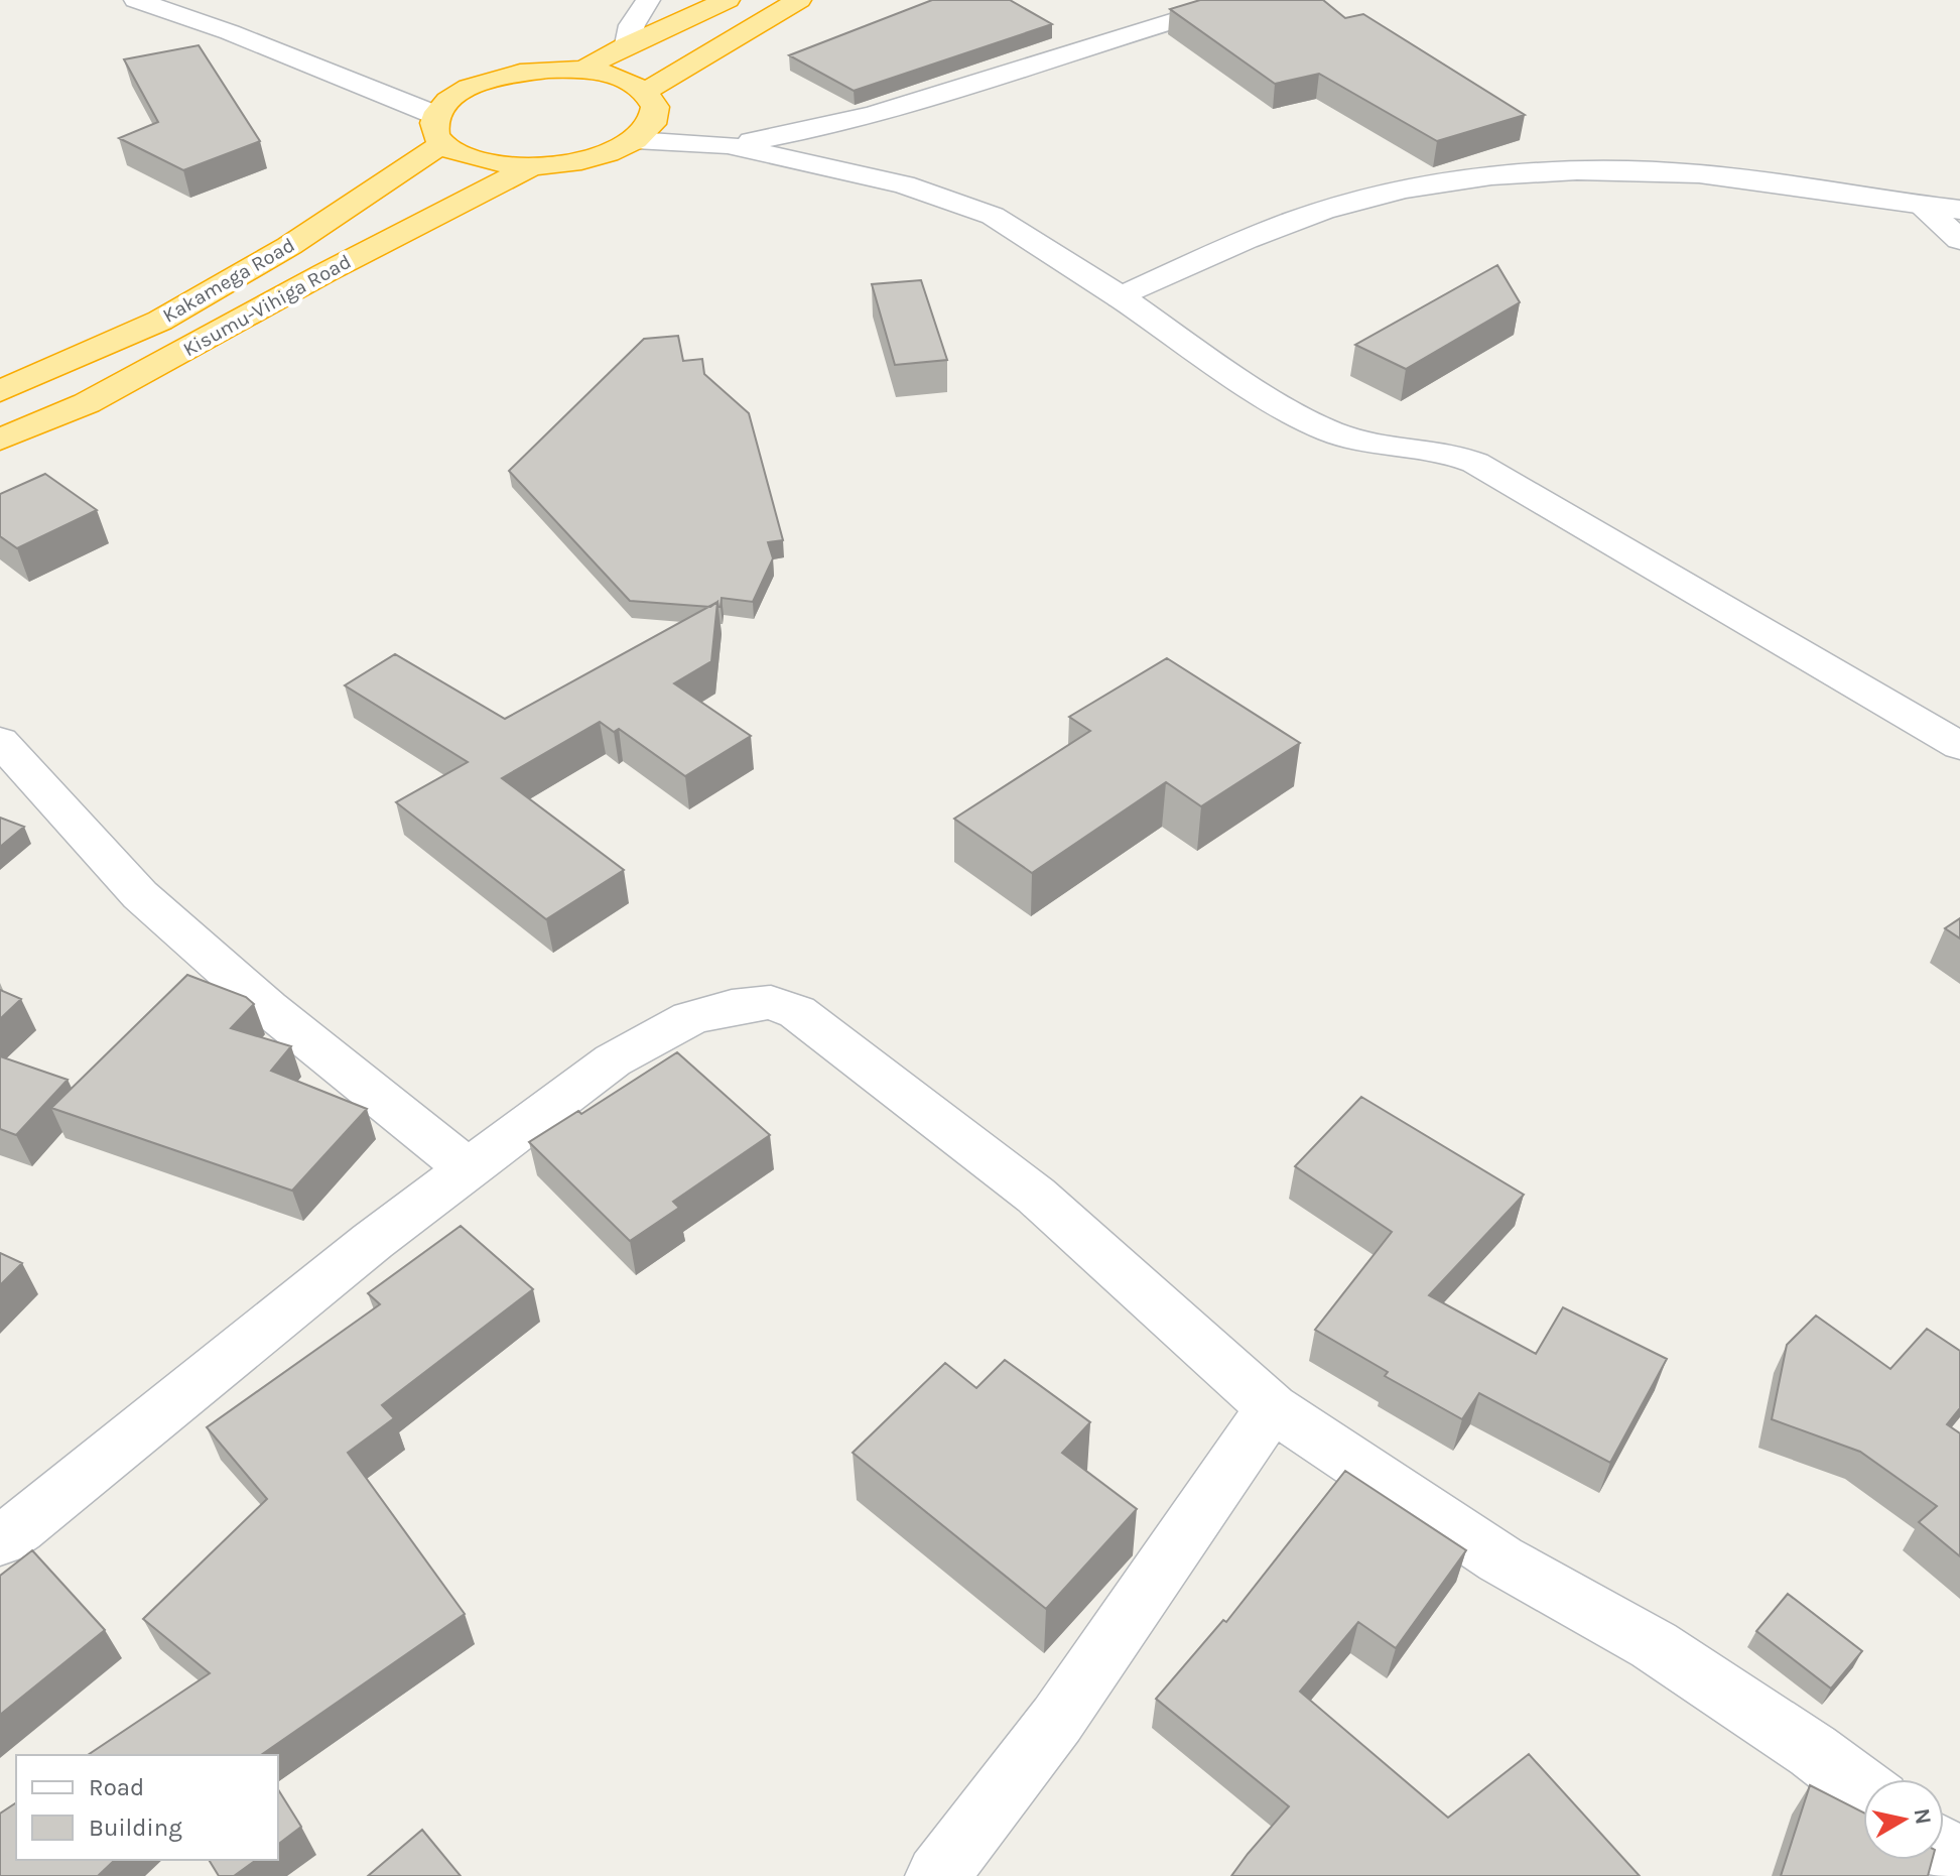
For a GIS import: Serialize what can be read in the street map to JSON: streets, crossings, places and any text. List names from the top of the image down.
{
  "streets": {
    "highway": ["Kakamega Road", "Kisumu-Vihiga Road"]
  },
  "legend": ["Road", "Building"],
  "north": "right"
}
